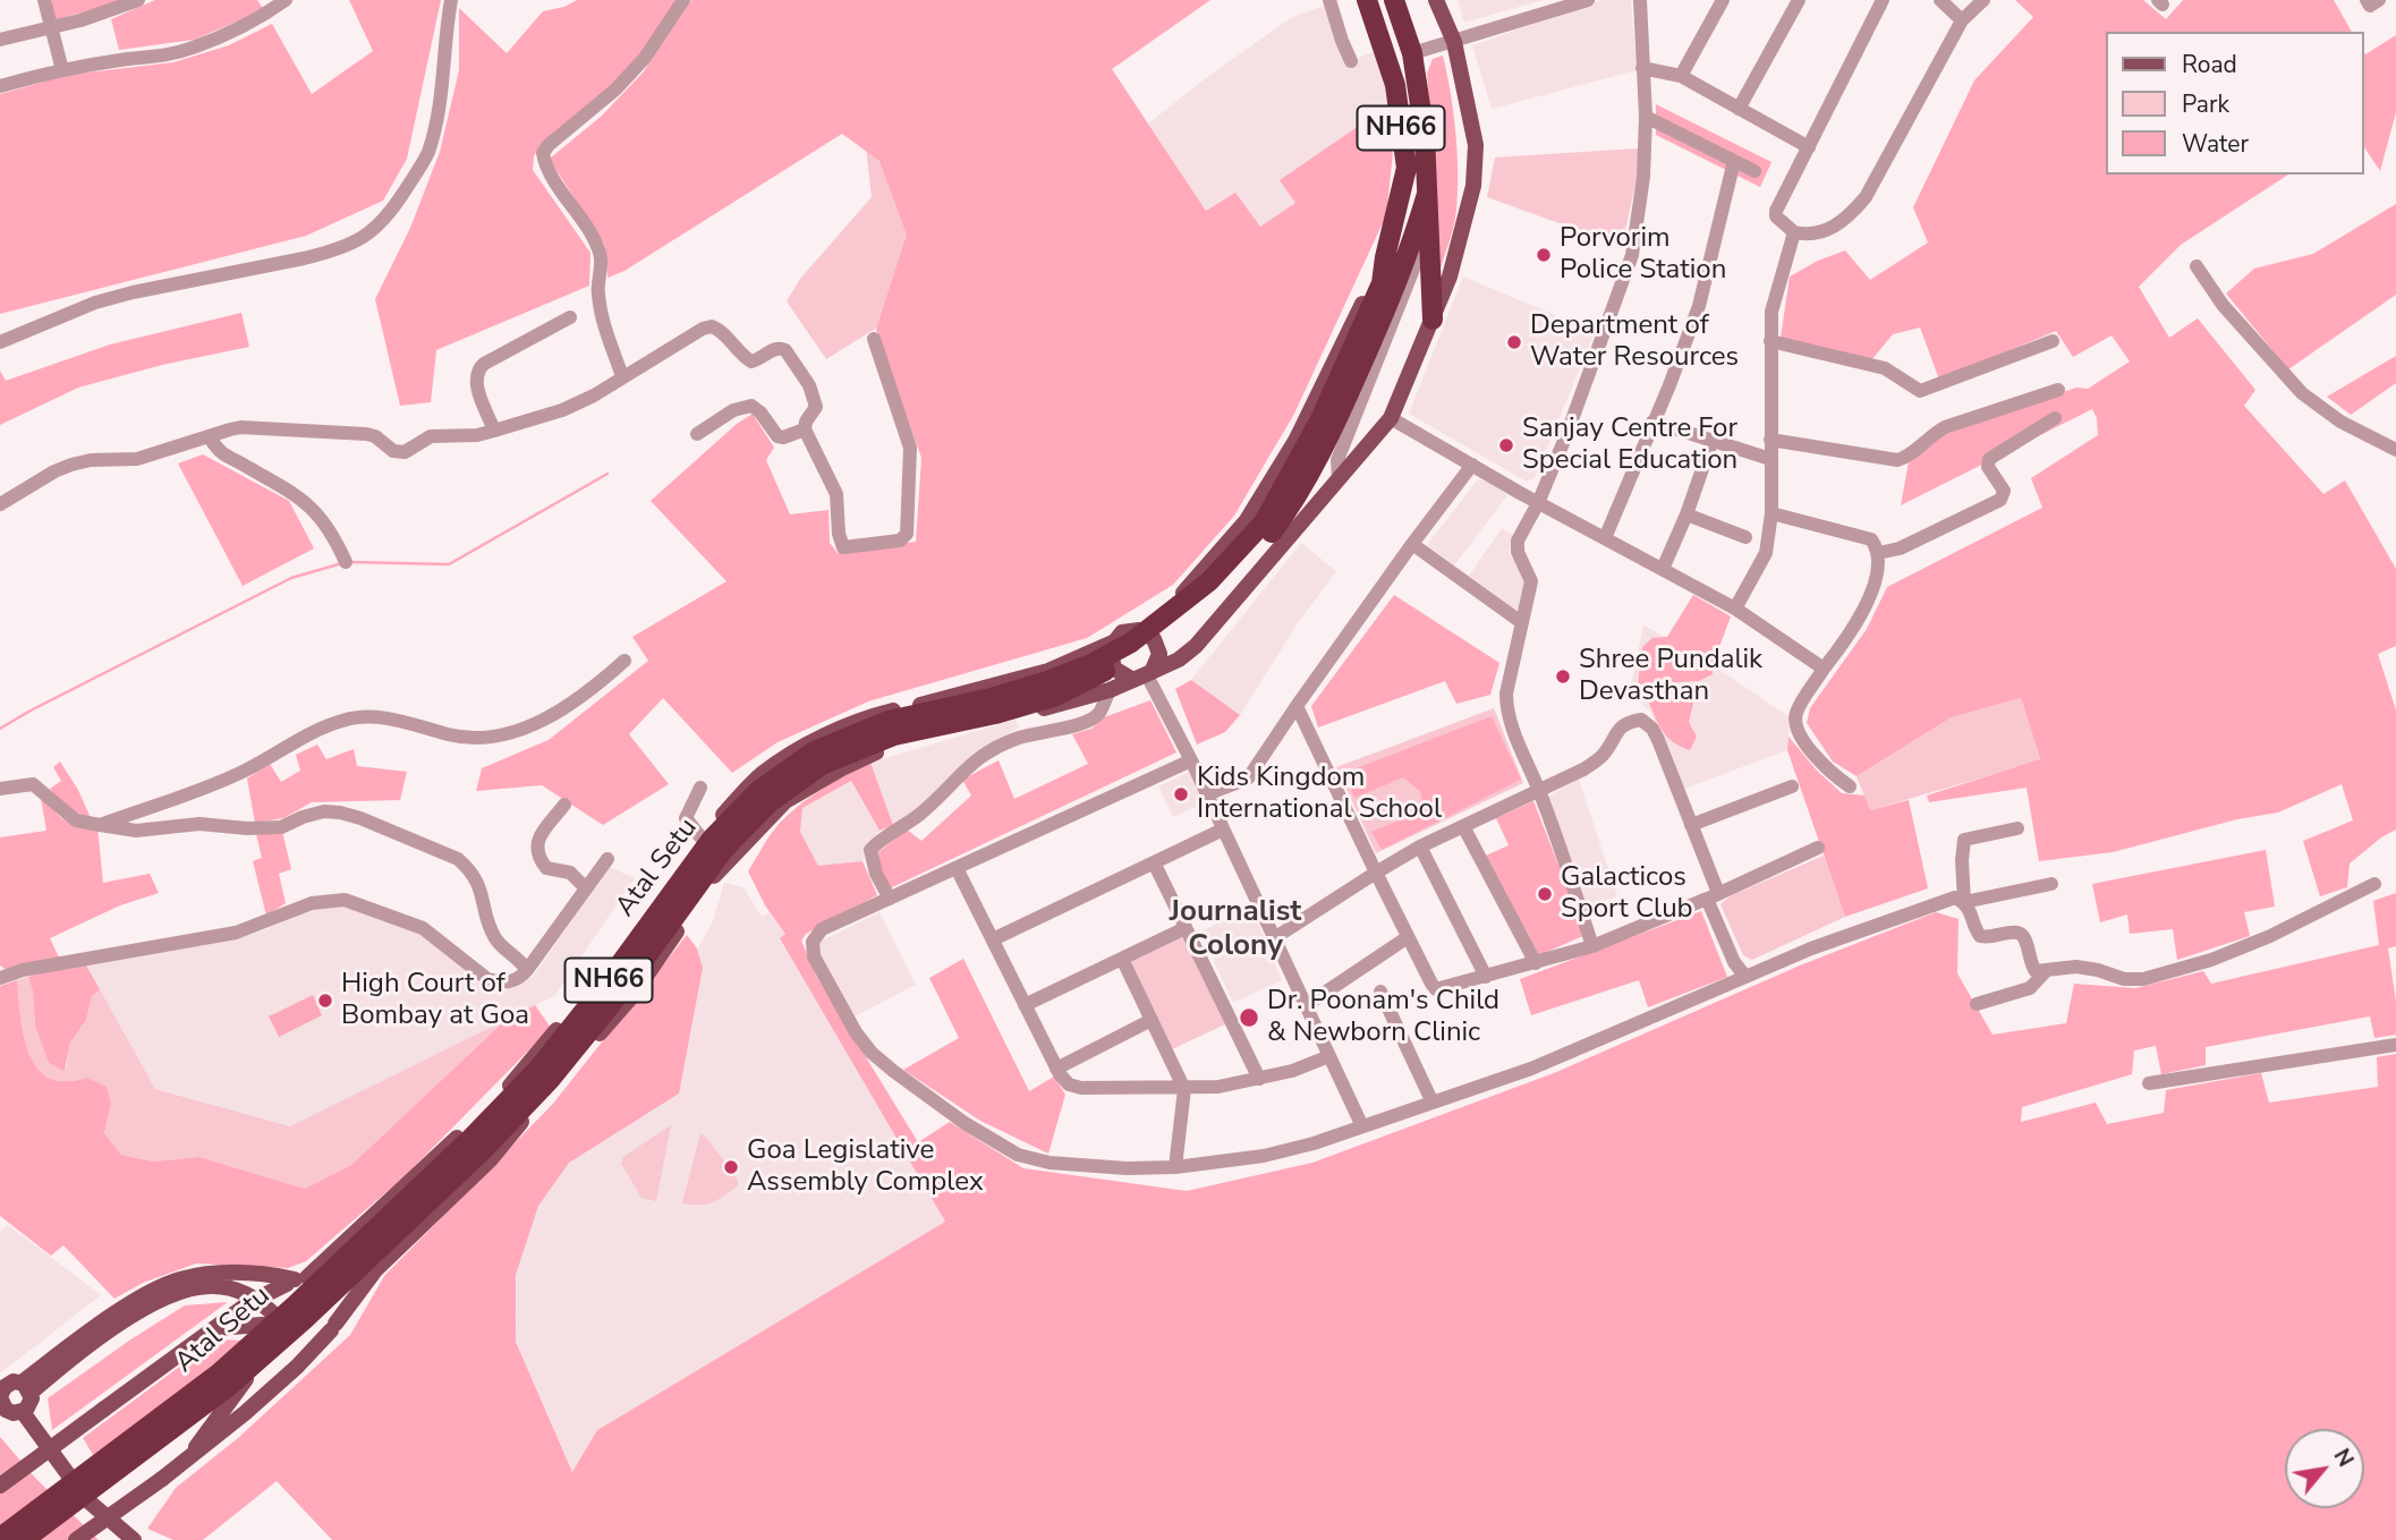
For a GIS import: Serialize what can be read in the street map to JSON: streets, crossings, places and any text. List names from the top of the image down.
{
  "streets": {
    "highway": ["NH66", "Atal Setu"]
  },
  "crossings": [
    ["NH66", "Atal Setu"]
  ],
  "districts": ["Journalist Colony"],
  "places": [
    "Porvorim Police Station",
    "Department of Water Resources",
    "Sanjay Centre For Special Education",
    "Shree Pundalik Devasthan",
    "Kids Kingdom International School",
    "Galacticos Sport Club",
    "High Court of Bombay at Goa",
    "Dr. Poonam's Child & Newborn Clinic",
    "Goa Legislative Assembly Complex"
  ],
  "legend": ["Road", "Park", "Water"],
  "north": "top right"
}
